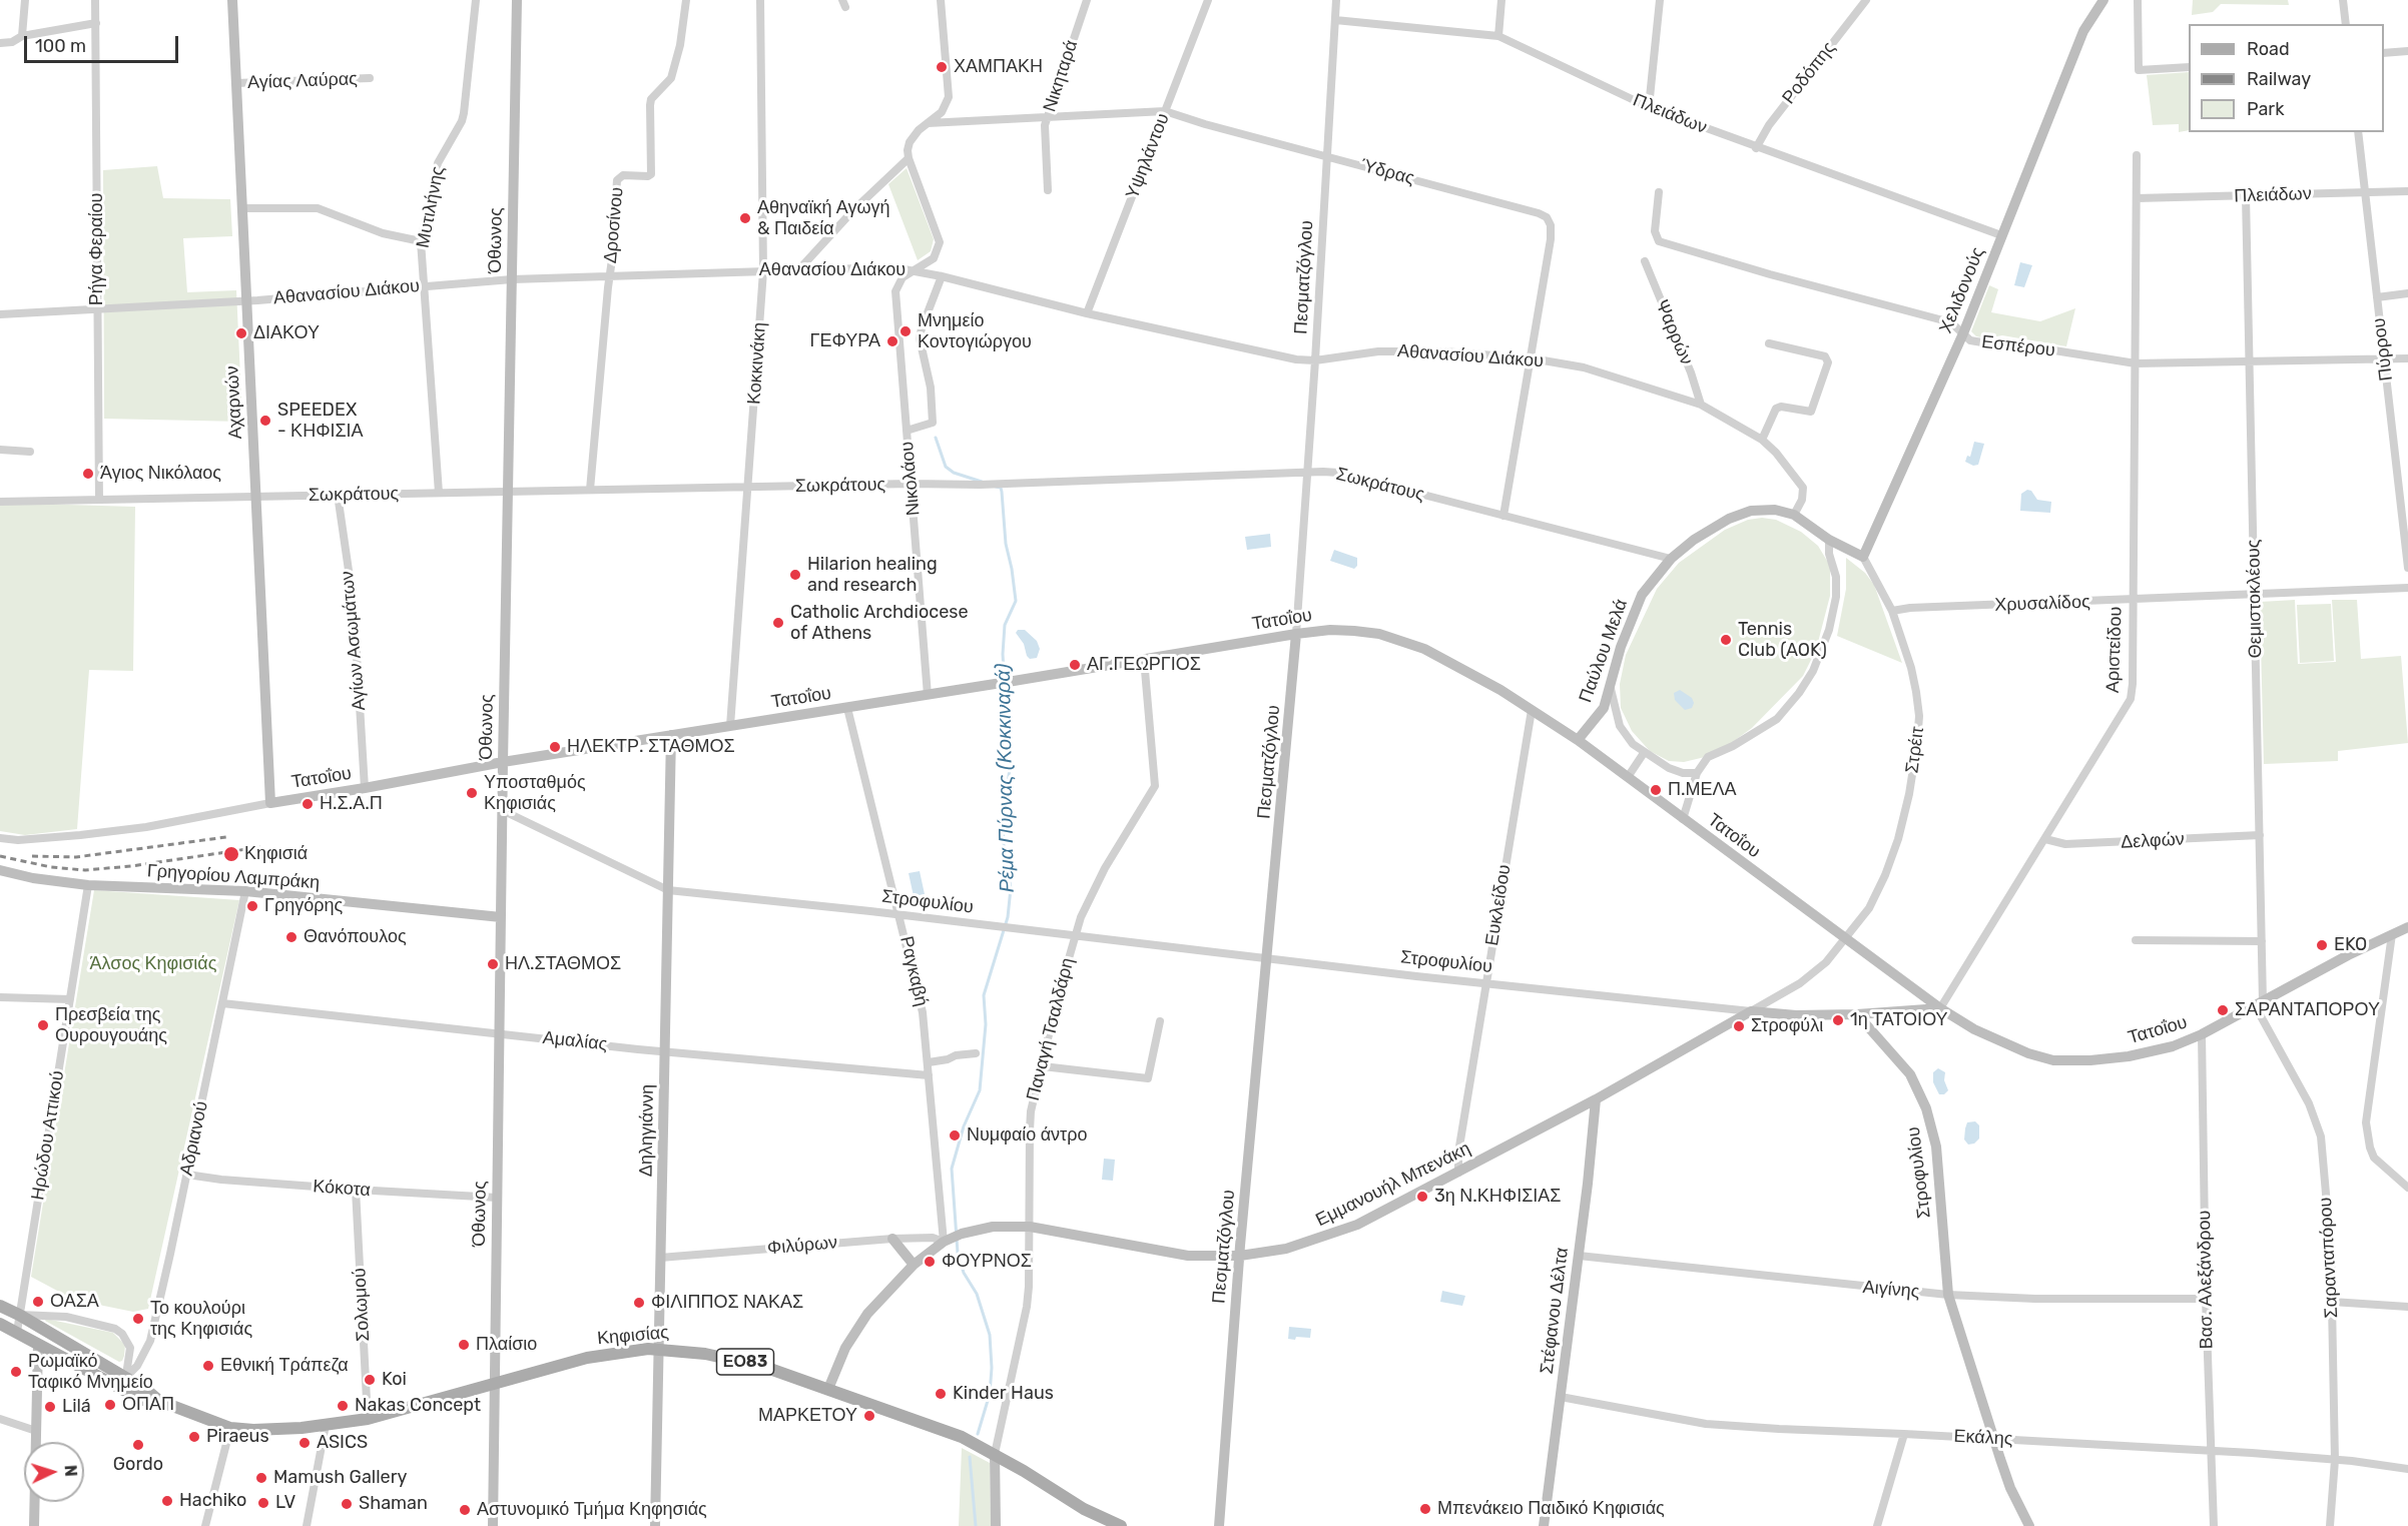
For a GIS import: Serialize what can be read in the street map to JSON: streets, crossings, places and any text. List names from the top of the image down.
{
  "streets": {
    "main road": ["Κηφισίας", "ΕΟ83"],
    "street": [
      "Ροδόπης",
      "Νικηταρά",
      "Αγίας Λαύρας",
      "Πλειάδων",
      "Υψηλάντου",
      "Ύδρας",
      "Μυτιλήνης",
      "Δροσίνου",
      "Όθωνος",
      "Ρήγα Φεραίου",
      "Αθανασίου Διάκου",
      "Πεσματζόγλου",
      "Χελιδονούς",
      "Ψαρρών",
      "Εσπέρου",
      "Πύρρου",
      "Κοκκινάκη",
      "Αχαρνών",
      "Νικολάου",
      "Σωκράτους",
      "Θεμιστοκλέους",
      "Χρυσαλίδος",
      "Τατοΐου",
      "Αγίων Ασωμάτων",
      "Αριστείδου",
      "Παύλου Μελά",
      "Στρέιτ",
      "Δελφών",
      "Γρηγορίου Λαμπράκη",
      "Στροφυλίου",
      "Ευκλείδου",
      "Ραγκαβή",
      "Παναγή Τσαλδάρη",
      "Αμαλίας",
      "Δηληγιάννη",
      "Ηρώδου Αττικού",
      "Αδριανού",
      "Εμμανουήλ Μπενάκη",
      "Κόκοτα",
      "Φιλύρων",
      "Σαρανταπόρου",
      "Βασ. Αλεξάνδρου",
      "Αιγίνης",
      "Σολωμού",
      "Στέφανου Δέλτα",
      "Εκάλης"
    ]
  },
  "crossings": [
    ["Ροδόπης", "Πλειάδων"],
    ["Νικηταρά", "Ύδρας"],
    ["Αγίας Λαύρας", "Αχαρνών"],
    ["Πλειάδων", "Πεσματζόγλου"],
    ["Πλειάδων", "Χελιδονούς"],
    ["Πλειάδων", "Πύρρου"],
    ["Πλειάδων", "Θεμιστοκλέους"],
    ["Πλειάδων", "Αριστείδου"],
    ["Υψηλάντου", "Ύδρας"],
    ["Υψηλάντου", "Αθανασίου Διάκου"],
    ["Ύδρας", "Αθανασίου Διάκου"],
    ["Ύδρας", "Πεσματζόγλου"],
    ["Ύδρας", "Σωκράτους"],
    ["Μυτιλήνης", "Αθανασίου Διάκου"],
    ["Μυτιλήνης", "Σωκράτους"],
    ["Δροσίνου", "Αθανασίου Διάκου"],
    ["Δροσίνου", "Σωκράτους"],
    ["Όθωνος", "Αθανασίου Διάκου"],
    ["Όθωνος", "Σωκράτους"],
    ["Όθωνος", "Τατοΐου"],
    ["Όθωνος", "Γρηγορίου Λαμπράκη"],
    ["Όθωνος", "Στροφυλίου"],
    ["Όθωνος", "Αμαλίας"],
    ["Όθωνος", "Κόκοτα"],
    ["Όθωνος", "Κηφισίας"],
    ["Ρήγα Φεραίου", "Αθανασίου Διάκου"],
    ["Ρήγα Φεραίου", "Σωκράτους"],
    ["Αθανασίου Διάκου", "Πεσματζόγλου"],
    ["Αθανασίου Διάκου", "Ψαρρών"],
    ["Αθανασίου Διάκου", "Κοκκινάκη"],
    ["Αθανασίου Διάκου", "Αχαρνών"],
    ["Αθανασίου Διάκου", "Νικολάου"],
    ["Αθανασίου Διάκου", "Παύλου Μελά"],
    ["Πεσματζόγλου", "Σωκράτους"],
    ["Πεσματζόγλου", "Τατοΐου"],
    ["Πεσματζόγλου", "Στροφυλίου"],
    ["Πεσματζόγλου", "Εμμανουήλ Μπενάκη"],
    ["Χελιδονούς", "Εσπέρου"],
    ["Χελιδονούς", "Στρέιτ"],
    ["Εσπέρου", "Πύρρου"],
    ["Εσπέρου", "Θεμιστοκλέους"],
    ["Εσπέρου", "Αριστείδου"],
    ["Κοκκινάκη", "Σωκράτους"],
    ["Κοκκινάκη", "Τατοΐου"],
    ["Αχαρνών", "Σωκράτους"],
    ["Αχαρνών", "Τατοΐου"],
    ["Νικολάου", "Σωκράτους"],
    ["Νικολάου", "Τατοΐου"],
    ["Σωκράτους", "Αγίων Ασωμάτων"],
    ["Σωκράτους", "Παύλου Μελά"],
    ["Θεμιστοκλέους", "Χρυσαλίδος"],
    ["Θεμιστοκλέους", "Τατοΐου"],
    ["Θεμιστοκλέους", "Δελφών"],
    ["Θεμιστοκλέους", "Σαρανταπόρου"],
    ["Χρυσαλίδος", "Αριστείδου"],
    ["Χρυσαλίδος", "Στρέιτ"],
    ["Τατοΐου", "Αγίων Ασωμάτων"],
    ["Τατοΐου", "Αριστείδου"],
    ["Τατοΐου", "Παύλου Μελά"],
    ["Τατοΐου", "Στρέιτ"],
    ["Τατοΐου", "Ευκλείδου"],
    ["Τατοΐου", "Ραγκαβή"],
    ["Τατοΐου", "Παναγή Τσαλδάρη"],
    ["Τατοΐου", "Δηληγιάννη"],
    ["Τατοΐου", "Εμμανουήλ Μπενάκη"],
    ["Τατοΐου", "Σαρανταπόρου"],
    ["Τατοΐου", "Βασ. Αλεξάνδρου"],
    ["Αριστείδου", "Δελφών"],
    ["Στρέιτ", "Εμμανουήλ Μπενάκη"],
    ["Γρηγορίου Λαμπράκη", "Ηρώδου Αττικού"],
    ["Γρηγορίου Λαμπράκη", "Αδριανού"],
    ["Στροφυλίου", "Ευκλείδου"],
    ["Στροφυλίου", "Ραγκαβή"],
    ["Στροφυλίου", "Παναγή Τσαλδάρη"],
    ["Στροφυλίου", "Δηληγιάννη"],
    ["Στροφυλίου", "Εμμανουήλ Μπενάκη"],
    ["Στροφυλίου", "Αιγίνης"],
    ["Στροφυλίου", "Εκάλης"],
    ["Ευκλείδου", "Εμμανουήλ Μπενάκη"],
    ["Ραγκαβή", "Αμαλίας"],
    ["Ραγκαβή", "Εμμανουήλ Μπενάκη"],
    ["Ραγκαβή", "Φιλύρων"],
    ["Παναγή Τσαλδάρη", "Εμμανουήλ Μπενάκη"],
    ["Παναγή Τσαλδάρη", "Κηφισίας"],
    ["Αμαλίας", "Δηληγιάννη"],
    ["Αμαλίας", "Αδριανού"],
    ["Δηληγιάννη", "Φιλύρων"],
    ["Δηληγιάννη", "Κηφισίας"],
    ["Ηρώδου Αττικού", "Κηφισίας"],
    ["Αδριανού", "Κόκοτα"],
    ["Αδριανού", "Κηφισίας"],
    ["Εμμανουήλ Μπενάκη", "Φιλύρων"],
    ["Εμμανουήλ Μπενάκη", "Στέφανου Δέλτα"],
    ["Εμμανουήλ Μπενάκη", "Κηφισίας"],
    ["Κόκοτα", "Σολωμού"],
    ["Σαρανταπόρου", "Εκάλης"],
    ["Βασ. Αλεξάνδρου", "Αιγίνης"],
    ["Βασ. Αλεξάνδρου", "Εκάλης"],
    ["Αιγίνης", "Στέφανου Δέλτα"],
    ["Σολωμού", "Κηφισίας"],
    ["Στέφανου Δέλτα", "Εκάλης"]
  ],
  "water": ["Ρέμα Πύρνας (Κοκκιναρά)"],
  "parks": ["Άλσος Κηφισιάς"],
  "places": [
    "ΧΑΜΠΑΚΗ",
    "Αθηναϊκή Αγωγή & Παιδεία",
    "Μνημείο Κοντογιώργου",
    "ΔΙΑΚΟΥ",
    "ΓΕΦΥΡΑ",
    "SPEEDEX - ΚΗΦΙΣΙΑ",
    "Άγιος Νικόλαος",
    "Hilarion healing and research",
    "Catholic Archdiocese of Athens",
    "Tennis Club (AOK)",
    "ΑΓ.ΓΕΩΡΓΙΟΣ",
    "ΗΛΕΚΤΡ. ΣΤΑΘΜΟΣ",
    "Π.ΜΕΛΑ",
    "Υποσταθμός Κηφισιάς",
    "Η.Σ.Α.Π",
    "Κηφισιά",
    "Γρηγόρης",
    "Θανόπουλος",
    "EKO",
    "ΗΛ.ΣΤΑΘΜΟΣ",
    "ΣΑΡΑΝΤΑΠΟΡΟΥ",
    "1η ΤΑΤΟΙΟΥ",
    "Πρεσβεία της Ουρουγουάης",
    "Στροφύλι",
    "Νυμφαίο άντρο",
    "3η Ν.ΚΗΦΙΣΙΑΣ",
    "ΦΟΥΡΝΟΣ",
    "ΟΑΣΑ",
    "ΦΙΛΙΠΠΟΣ ΝΑΚΑΣ",
    "Το κουλούρι της Κηφισιάς",
    "Πλαίσιο",
    "Εθνική Τράπεζα",
    "Ρωμαϊκό Ταφικό Μνημείο",
    "Koi",
    "Kinder Haus",
    "ΟΠΑΠ",
    "Nakas Concept",
    "Lilá",
    "ΜΑΡΚΕΤΟΥ",
    "Piraeus",
    "ASICS",
    "Gordo",
    "Mamush Gallery",
    "Hachiko",
    "LV",
    "Shaman",
    "Μπενάκειο Παιδικό Κηφισιάς",
    "Αστυνομικό Τμήμα Κηφησιάς"
  ],
  "legend": ["Road", "Railway", "Park"],
  "scale_bar": "100 m",
  "north": "right"
}
